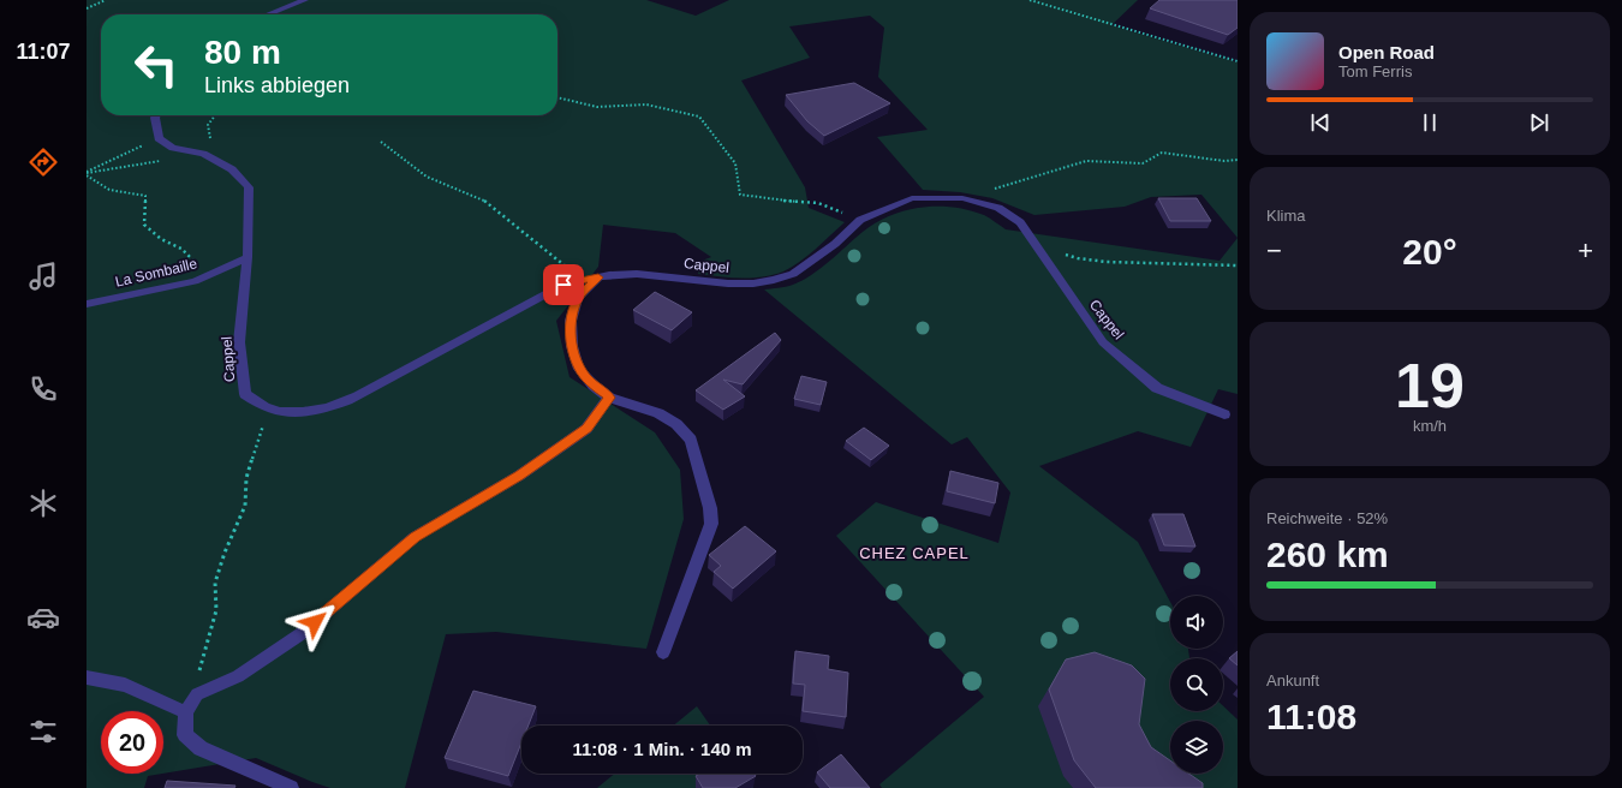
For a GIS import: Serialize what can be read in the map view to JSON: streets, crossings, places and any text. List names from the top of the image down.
{
  "streets": {
    "street": ["Cappel", "La Sombaille"]
  },
  "crossings": [
    ["Cappel", "La Sombaille"]
  ],
  "districts": ["CHEZ CAPEL"],
  "page": {
    "tabs": "11:07",
    "turn": ["80 m", "Links abbiegen"],
    "song": ["Open Road", "Tom Ferris"],
    "tile": [
      "Klima",
      ["19", "km/h"],
      ["Reichweite · 52%", "260 km"],
      ["Ankunft", "11:08"]
    ],
    "heat": ["−", "20°", "+"],
    "limit": "20",
    "trip": "11:08 · 1 Min. · 140 m"
  }
}
